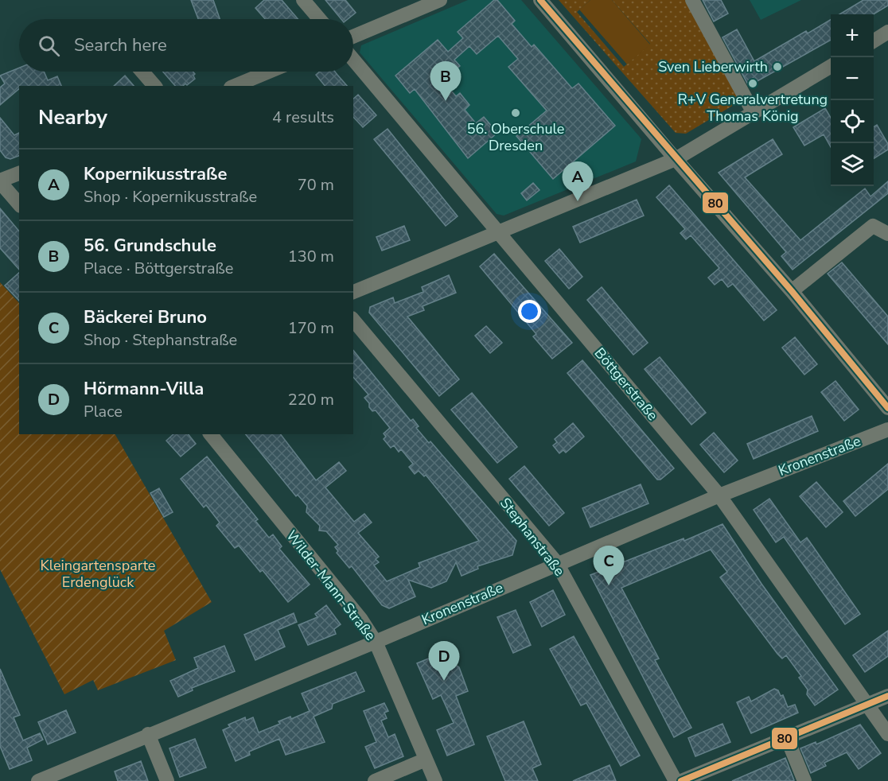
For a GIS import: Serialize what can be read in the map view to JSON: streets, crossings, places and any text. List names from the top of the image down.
{
  "streets": {
    "street": [
      "Böttgerstraße",
      "Kronenstraße",
      "Stephanstraße",
      "Wilder-Mann-Straße"
    ]
  },
  "crossings": [
    ["Böttgerstraße", "Kronenstraße"],
    ["Kronenstraße", "Stephanstraße"],
    ["Kronenstraße", "Wilder-Mann-Straße"]
  ],
  "parks": ["Kleingartensparte Erdenglück"],
  "places": ["Sven Lieberwirth", "R+V Generalvertretung Thomas König", "56. Oberschule Dresden"],
  "lines": ["transit line 80"],
  "page": {
    "map_buttons": ["+", "−"],
    "search": "Search here",
    "pins": [
      "B",
      "A",
      "C",
      "D"
    ],
    "heading": ["Nearby", "4 results"],
    "list": [
      {
        "mark": "A",
        "name": "Kopernikusstraße",
        "note": "Shop · Kopernikusstraße",
        "value": "70 m"
      },
      {
        "mark": "B",
        "name": "56. Grundschule",
        "note": "Place · Böttgerstraße",
        "value": "130 m"
      },
      {
        "mark": "C",
        "name": "Bäckerei Bruno",
        "note": "Shop · Stephanstraße",
        "value": "170 m"
      },
      {
        "mark": "D",
        "name": "Hörmann-Villa",
        "note": "Place",
        "value": "220 m"
      }
    ]
  }
}
